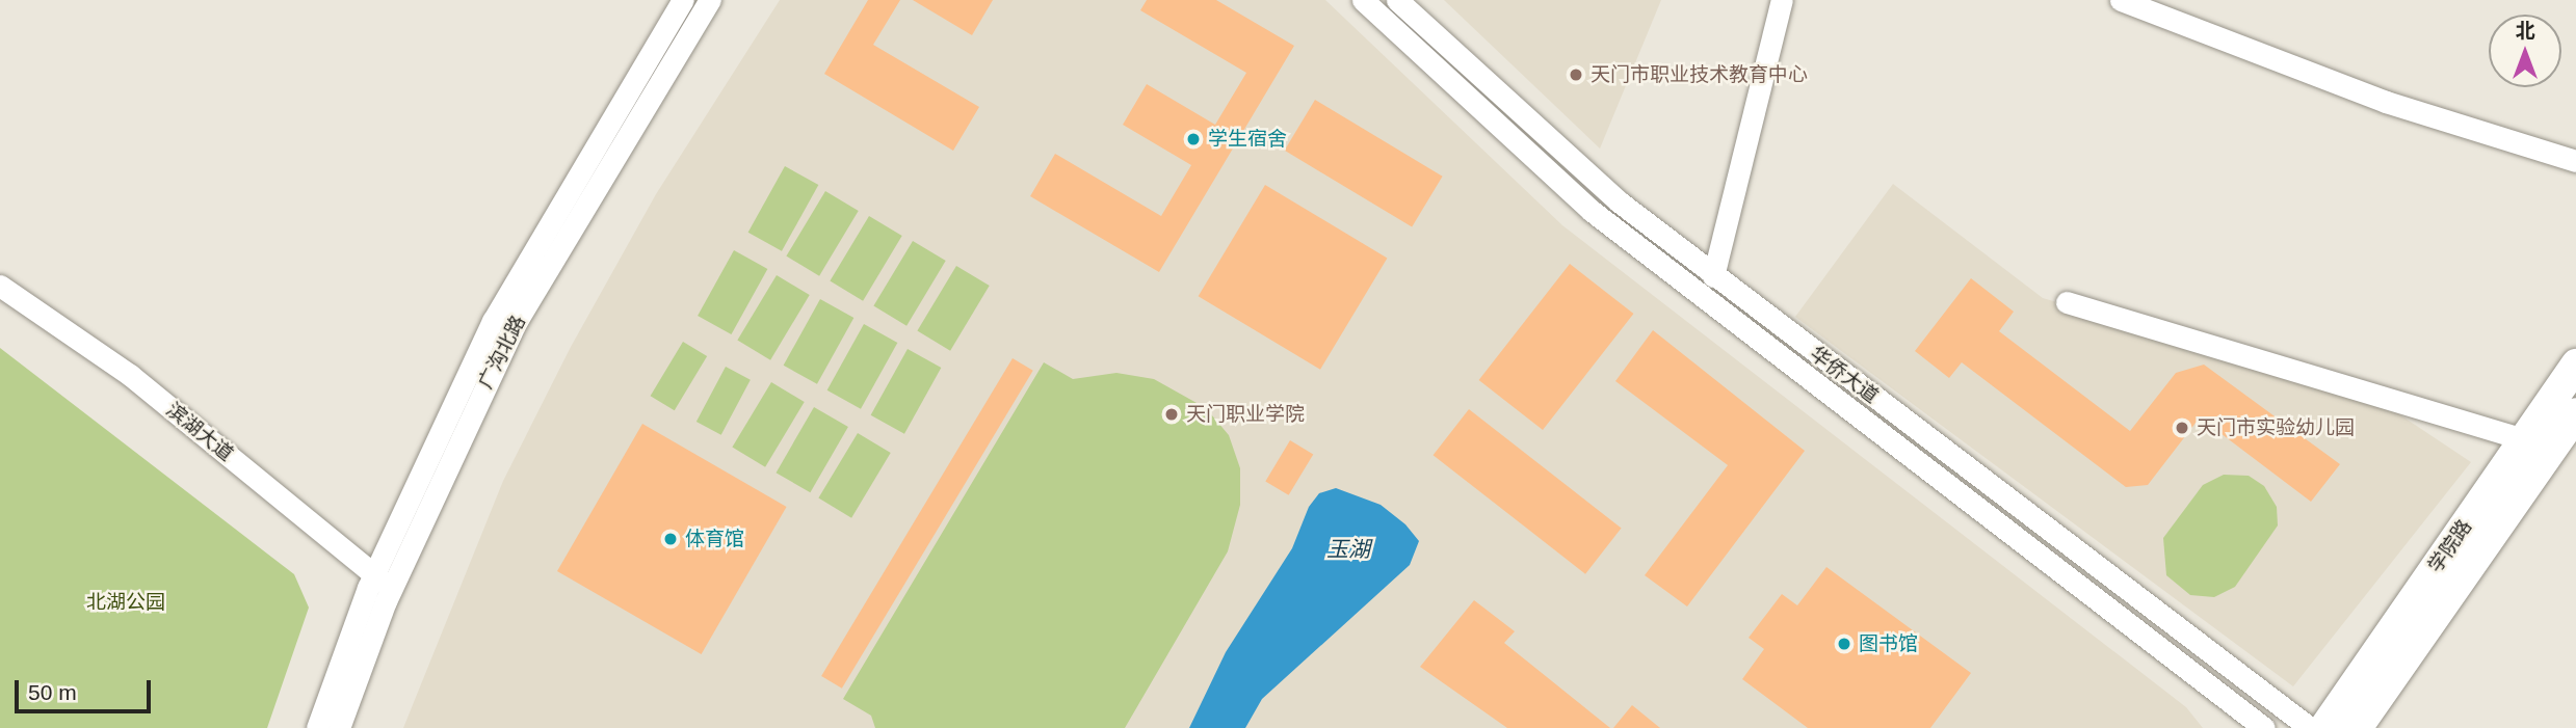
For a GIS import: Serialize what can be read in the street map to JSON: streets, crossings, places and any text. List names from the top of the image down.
{
  "streets": {
    "main road": ["学院路"],
    "street": ["广沟北路", "华侨大道", "滨湖大道"]
  },
  "crossings": [
    ["广沟北路", "滨湖大道"]
  ],
  "water": ["玉湖"],
  "parks": ["北湖公园"],
  "places": [
    "天门市职业技术教育中心",
    "学生宿舍",
    "天门职业学院",
    "天门市实验幼儿园",
    "体育馆",
    "图书馆"
  ],
  "scale_bar": "50 m",
  "north": "top"
}
